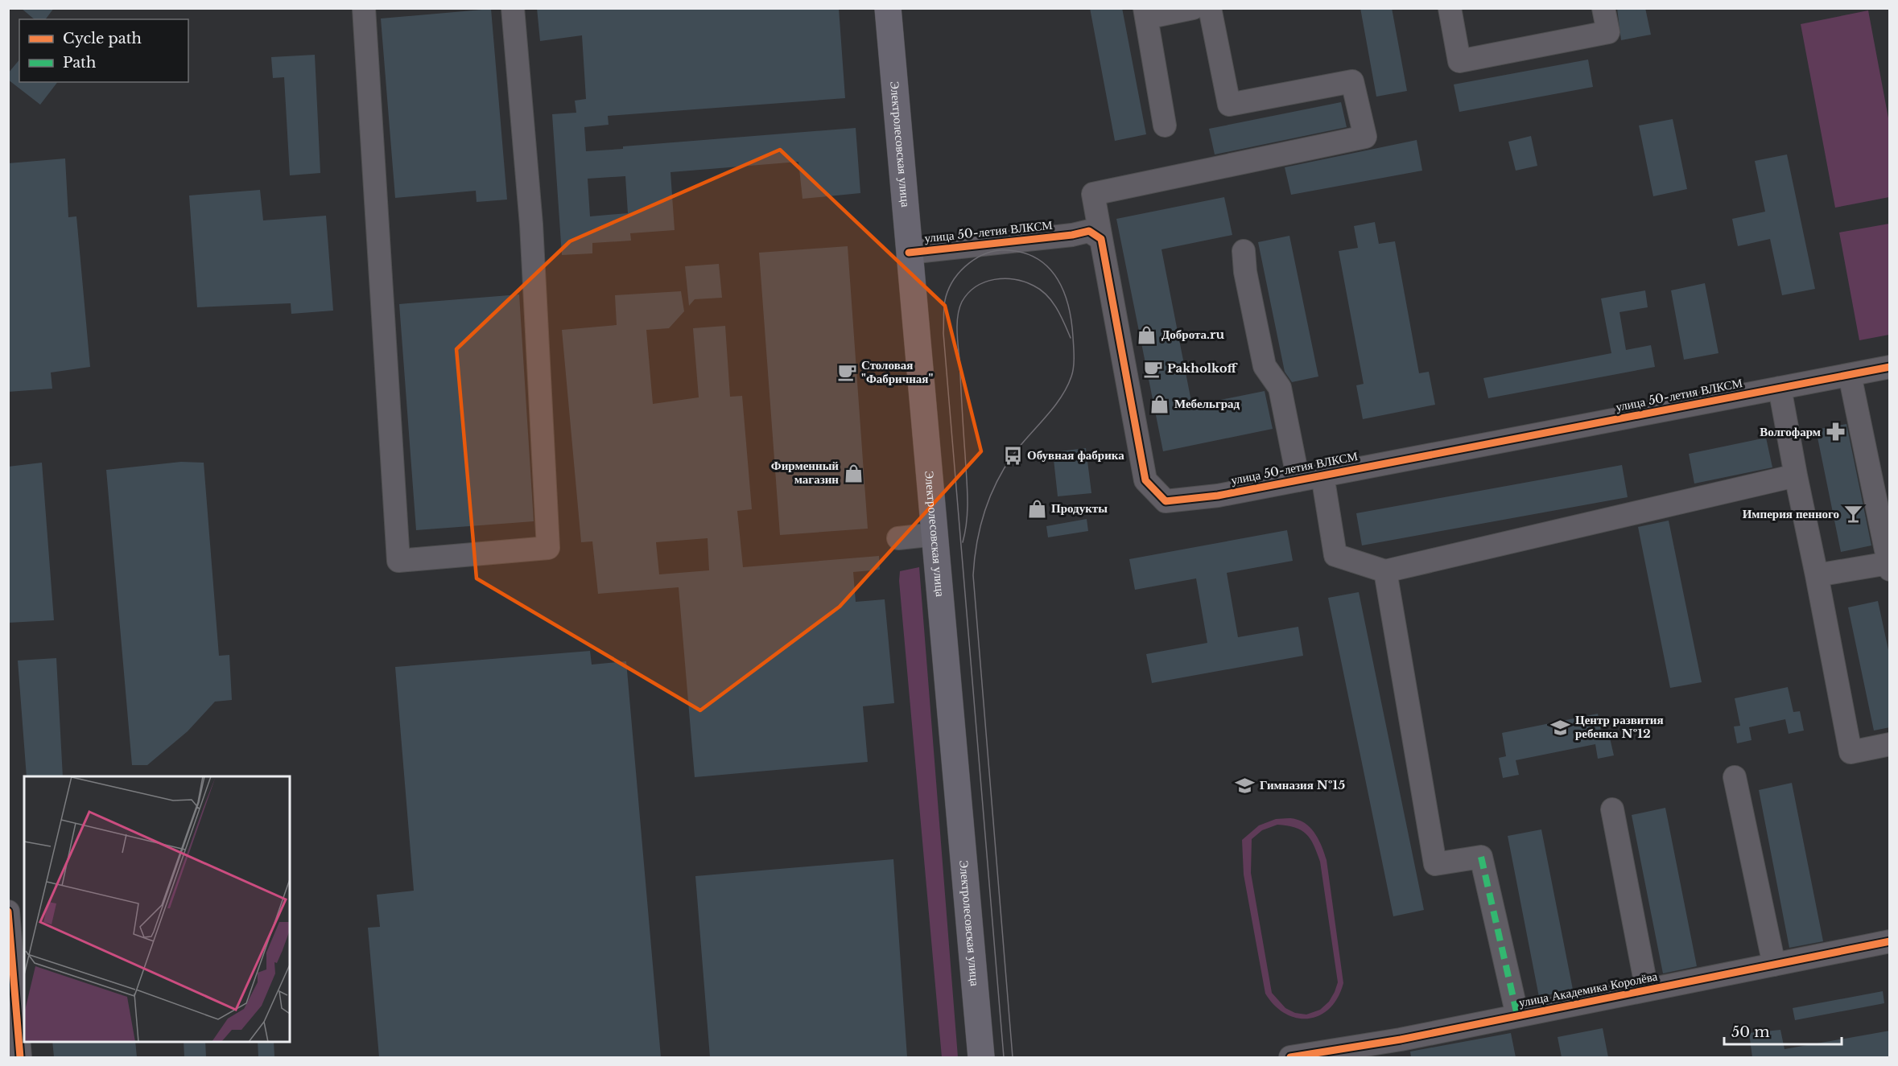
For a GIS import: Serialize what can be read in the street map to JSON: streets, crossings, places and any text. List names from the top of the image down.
{
  "streets": {
    "main road": ["Электролесовская улица"],
    "street": ["улица 50-летия ВЛКСМ", "улица Академика Королёва"]
  },
  "crossings": [
    ["Электролесовская улица", "улица 50-летия ВЛКСМ"]
  ],
  "places": {
    "shop": [
      "Доброта.ru",
      "Мебельград",
      "Фирменный магазин",
      "Продукты"
    ],
    "cafe": ["Pakholkoff", "Столовая \"Фабричная\""],
    "pharmacy": ["Волгофарм"],
    "bus stop": ["Обувная фабрика"],
    "bar": ["Империя пенного"],
    "school or university": ["Центр развития ребенка №12", "Гимназия №15"]
  },
  "legend": ["Cycle path", "Path"],
  "scale_bar": "50 m"
}
